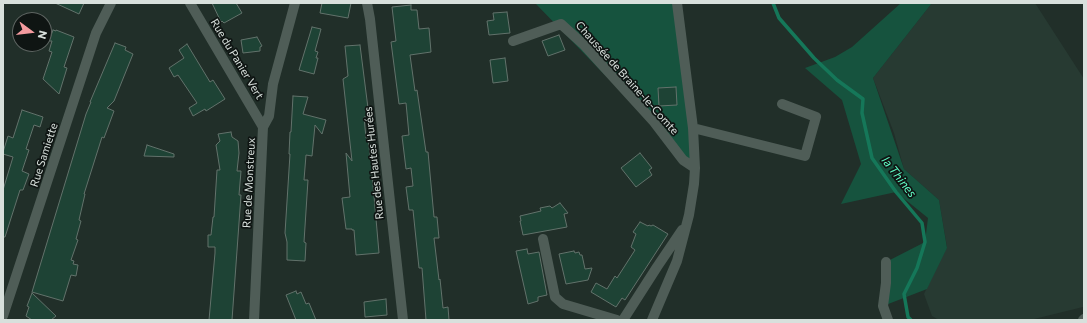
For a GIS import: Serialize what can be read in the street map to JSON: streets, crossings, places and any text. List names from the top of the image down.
{
  "streets": {
    "street": [
      "Rue du Panier Vert",
      "Chaussée de Braine-le-Comte",
      "Rue Samiette",
      "Rue des Hautes Hurées",
      "Rue de Monstreux"
    ]
  },
  "crossings": [
    ["Rue du Panier Vert", "Rue de Monstreux"]
  ],
  "water": ["la Thines"],
  "north": "right"
}
